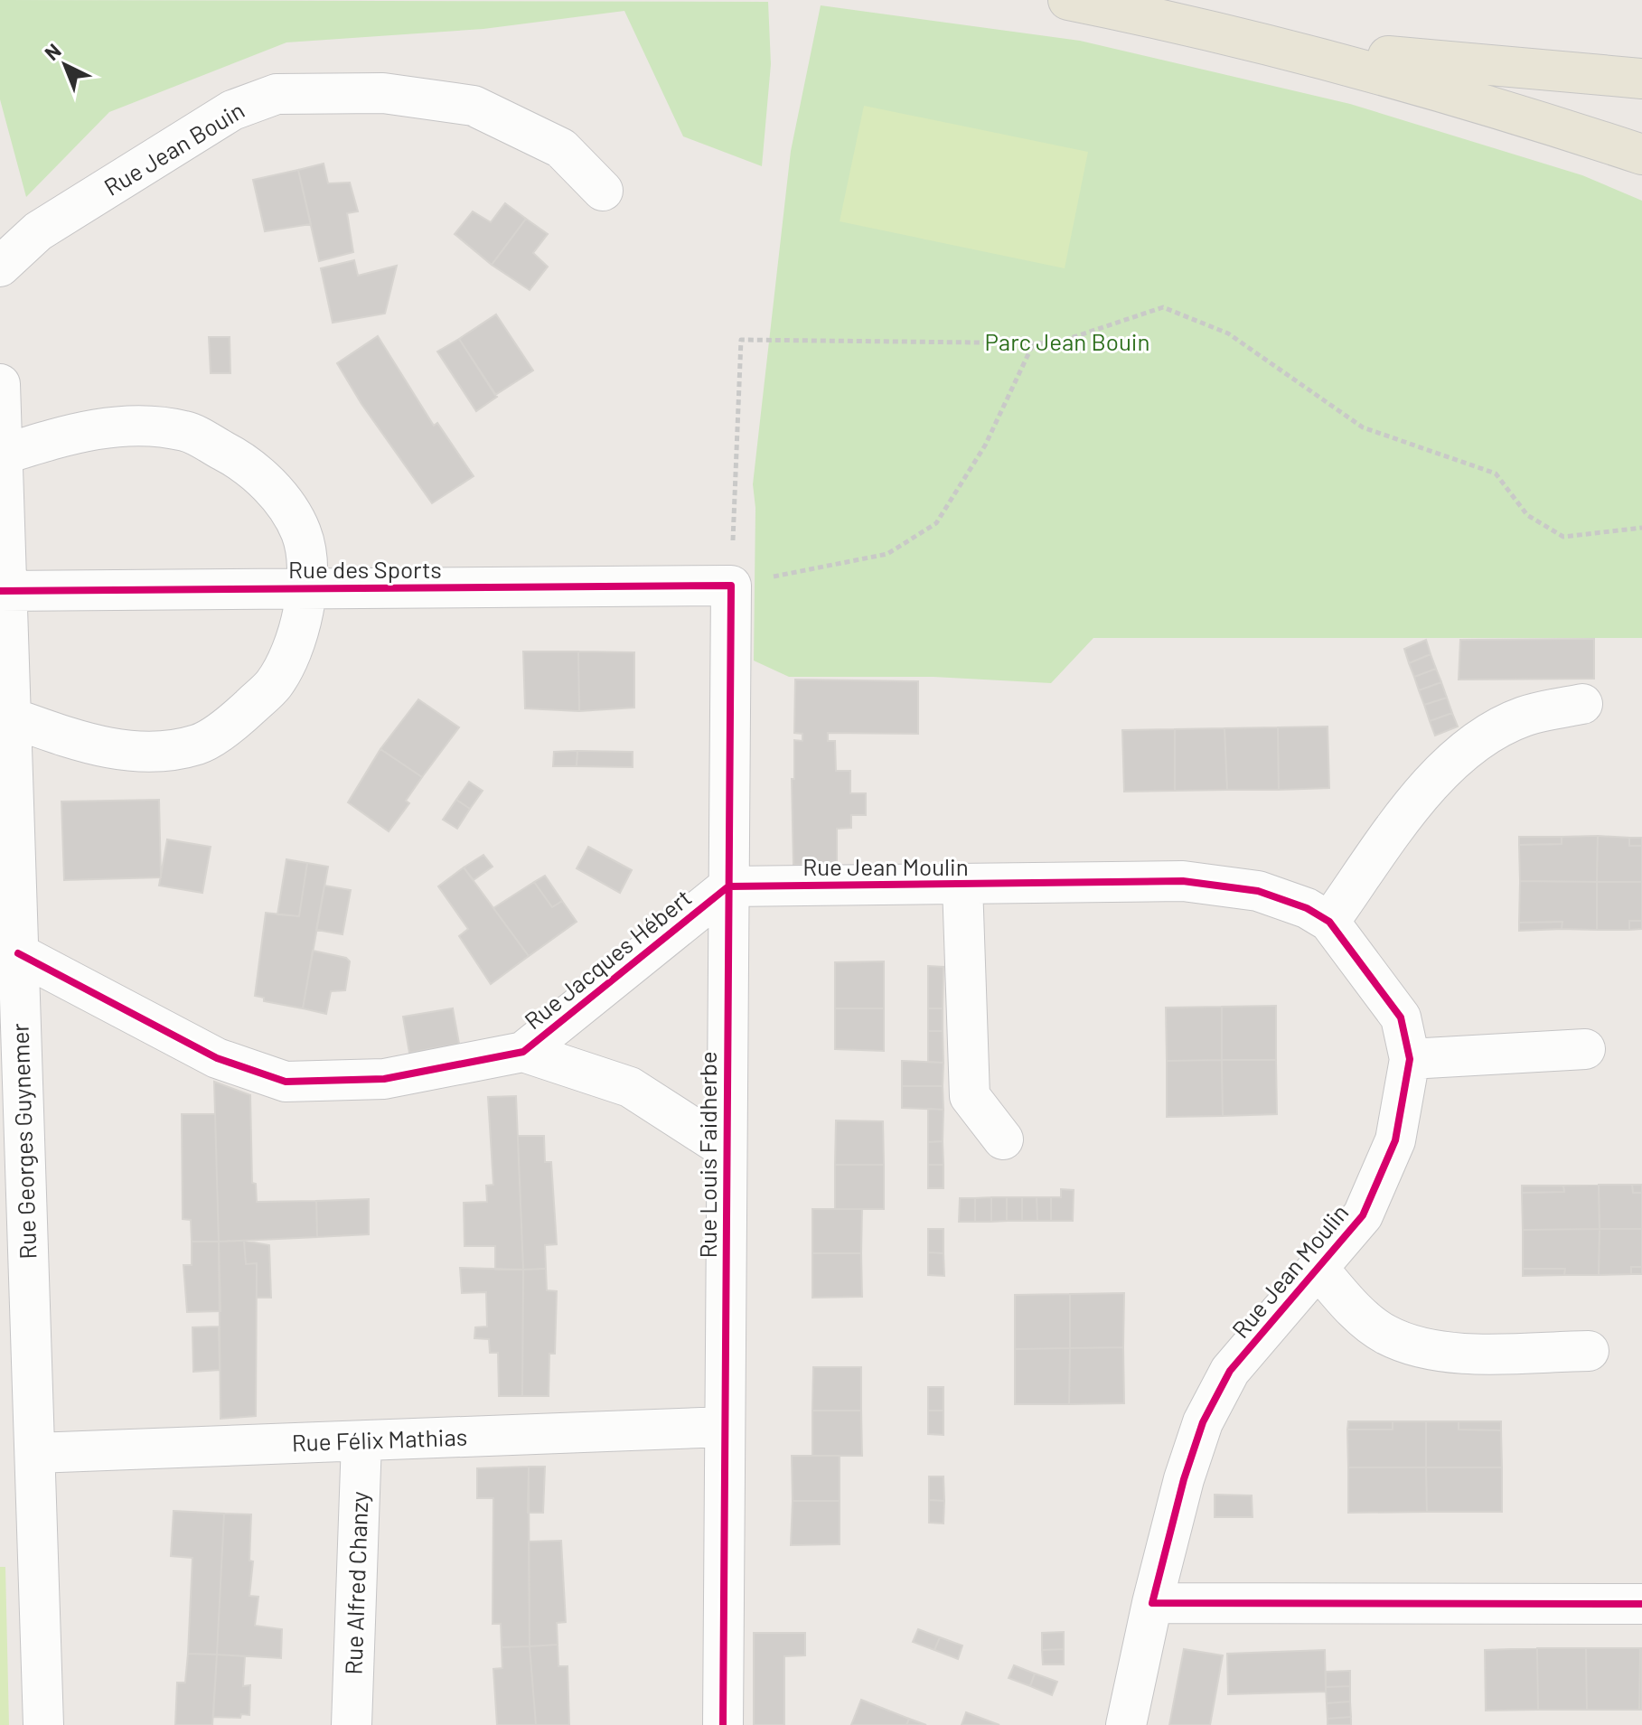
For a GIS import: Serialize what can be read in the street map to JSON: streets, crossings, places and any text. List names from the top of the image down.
{
  "streets": {
    "street": [
      "Rue Jean Bouin",
      "Rue des Sports",
      "Rue Jean Moulin",
      "Rue Jacques Hébert",
      "Rue Georges Guynemer",
      "Rue Louis Faidherbe",
      "Rue Félix Mathias",
      "Rue Alfred Chanzy"
    ]
  },
  "crossings": [
    ["Rue des Sports", "Rue Georges Guynemer"],
    ["Rue des Sports", "Rue Louis Faidherbe"],
    ["Rue Jean Moulin", "Rue Jacques Hébert"],
    ["Rue Jean Moulin", "Rue Louis Faidherbe"],
    ["Rue Jacques Hébert", "Rue Georges Guynemer"],
    ["Rue Jacques Hébert", "Rue Louis Faidherbe"],
    ["Rue Georges Guynemer", "Rue Félix Mathias"],
    ["Rue Louis Faidherbe", "Rue Félix Mathias"],
    ["Rue Félix Mathias", "Rue Alfred Chanzy"]
  ],
  "parks": ["Parc Jean Bouin"],
  "north": "top left"
}
